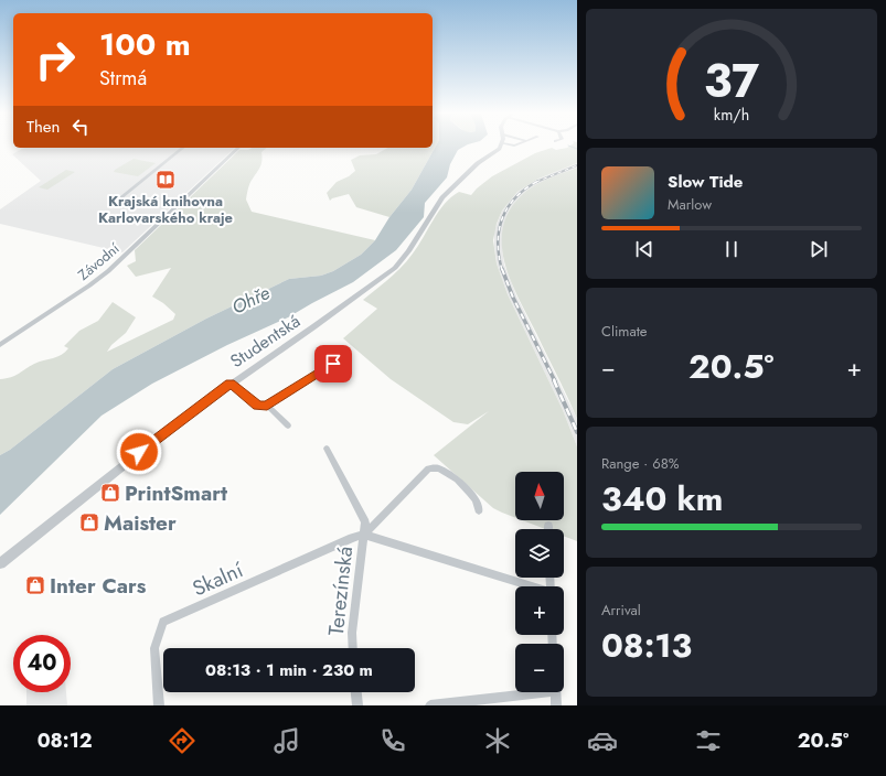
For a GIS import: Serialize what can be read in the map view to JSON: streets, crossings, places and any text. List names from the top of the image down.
{
  "streets": {
    "street": [
      "Závodní",
      "Studentská",
      "Skalní",
      "Terezínská"
    ]
  },
  "crossings": [
    ["Skalní", "Terezínská"]
  ],
  "water": ["Ohře"],
  "places": {
    "library": ["Krajská knihovna Karlovarského kraje"],
    "shop": ["PrintSmart", "Maister", "Inter Cars"]
  },
  "north": "top",
  "page": {
    "turn": ["100 m", "Strmá"],
    "then": "Then",
    "song": ["Slow Tide", "Marlow"],
    "tile": [
      "Climate",
      ["Range · 68%", "340 km"],
      ["Arrival", "08:13"]
    ],
    "heat": ["−", "20.5°", "+"],
    "map_buttons": ["+", "−"],
    "limit": "40",
    "trip": "08:13 · 1 min · 230 m",
    "tabs": ["08:12", "20.5°"],
    "gauge": ["37", "km/h"]
  }
}
